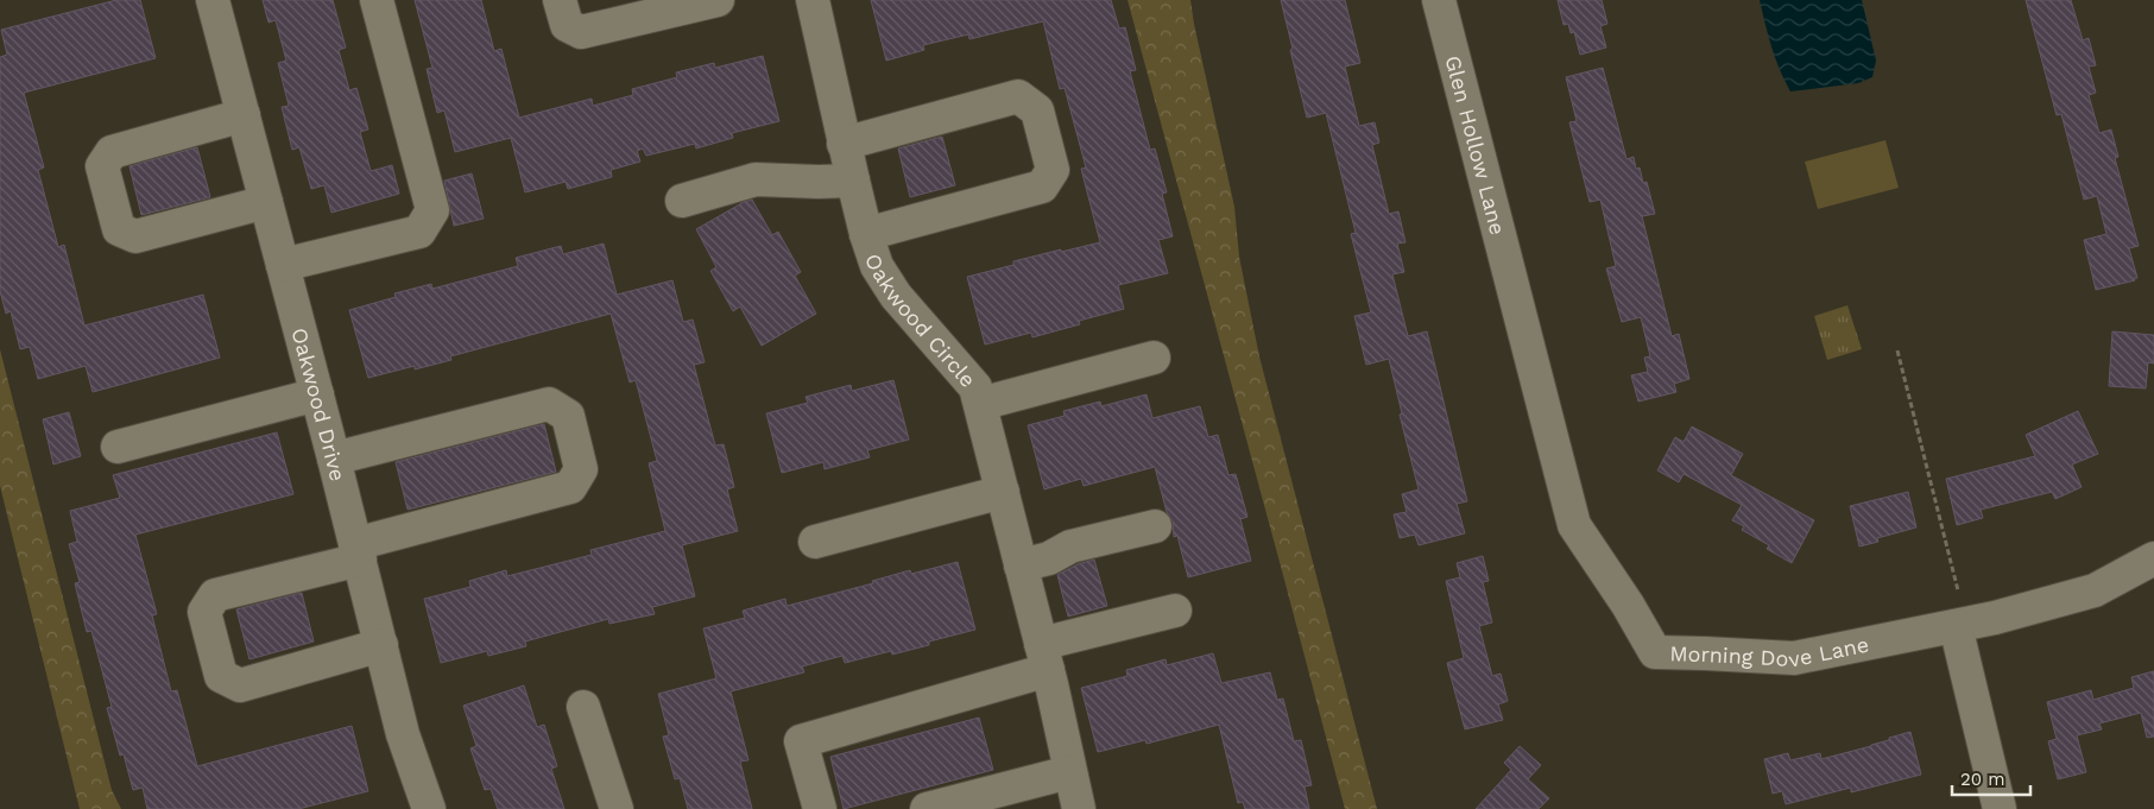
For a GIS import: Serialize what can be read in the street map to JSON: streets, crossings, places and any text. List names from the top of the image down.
{
  "streets": {
    "street": [
      "Glen Hollow Lane",
      "Oakwood Circle",
      "Oakwood Drive",
      "Morning Dove Lane"
    ]
  },
  "crossings": [
    ["Glen Hollow Lane", "Morning Dove Lane"]
  ],
  "scale_bar": "20 m"
}
